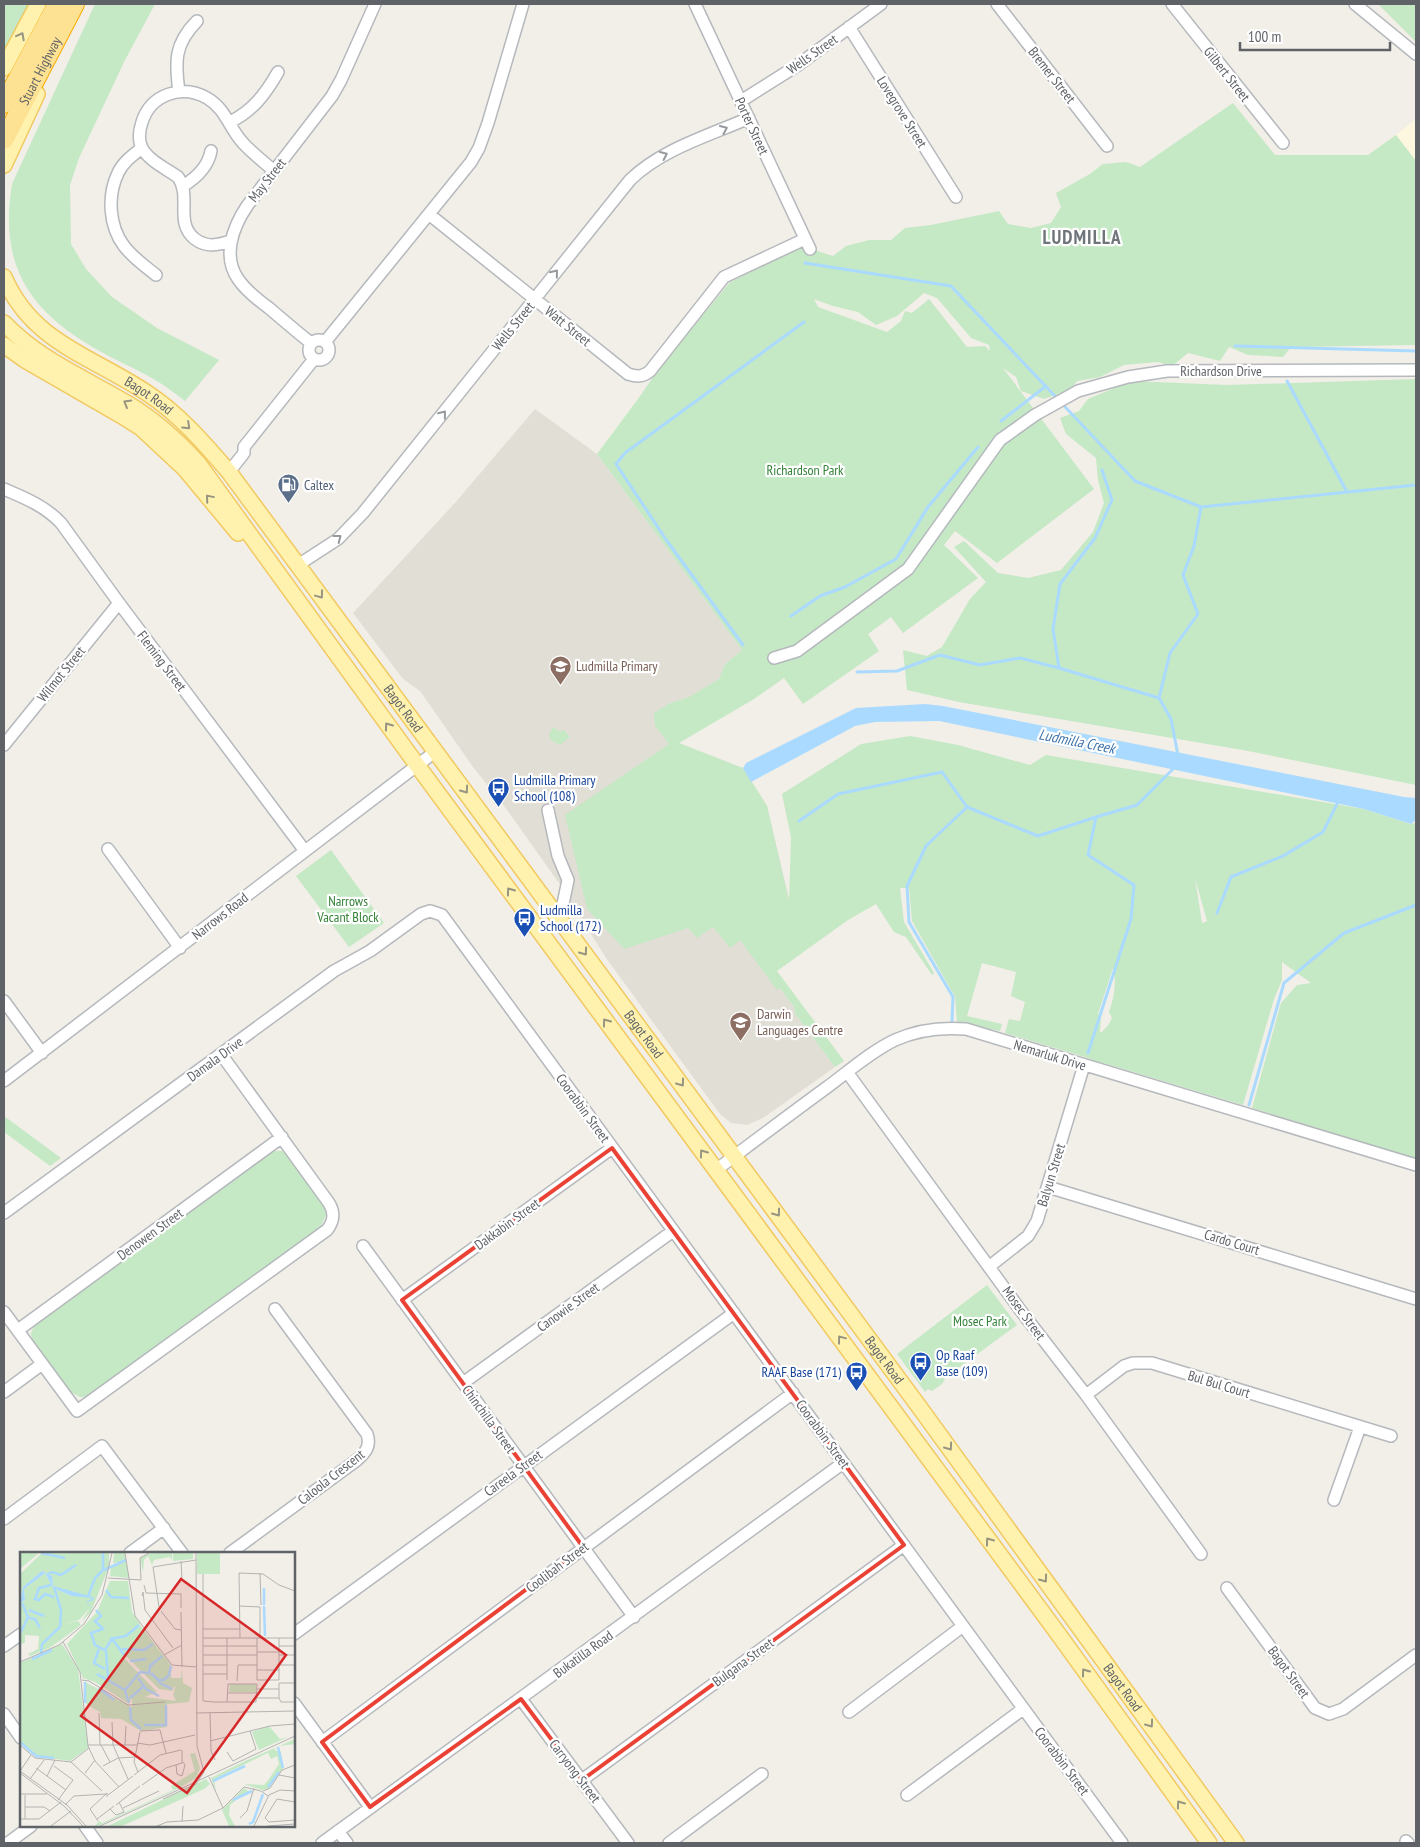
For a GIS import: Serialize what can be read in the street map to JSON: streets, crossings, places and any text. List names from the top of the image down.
{
  "streets": {
    "highway": ["Stuart Highway"],
    "main road": ["Bagot Road"],
    "street": [
      "Wells Street",
      "Gilbert Street",
      "Bremer Street",
      "Lovegrove Street",
      "Porter Street",
      "May Street",
      "Watt Street",
      "Richardson Drive",
      "Fleming Street",
      "Wilmot Street",
      "Narrows Road",
      "Nemarluk Drive",
      "Damala Drive",
      "Coorabbin Street",
      "Balyun Street",
      "Dakkabin Street",
      "Denowen Street",
      "Cardo Court",
      "Canowie Street",
      "Mosec Street",
      "Bul Bul Court",
      "Chinchilla Street",
      "Careela Street",
      "Caloola Crescent",
      "Coolibah Street",
      "Bukatilla Road",
      "Bulgana Street",
      "Bagot Street",
      "Carryong Street"
    ]
  },
  "crossings": [
    ["Wells Street", "Lovegrove Street"],
    ["Wells Street", "Porter Street"],
    ["Wells Street", "Watt Street"],
    ["Wells Street", "Bagot Road"],
    ["Porter Street", "Watt Street"],
    ["Bagot Road", "Narrows Road"],
    ["Bagot Road", "Nemarluk Drive"],
    ["Fleming Street", "Wilmot Street"],
    ["Fleming Street", "Narrows Road"],
    ["Nemarluk Drive", "Balyun Street"],
    ["Nemarluk Drive", "Mosec Street"],
    ["Damala Drive", "Coorabbin Street"],
    ["Coorabbin Street", "Dakkabin Street"],
    ["Coorabbin Street", "Canowie Street"],
    ["Coorabbin Street", "Careela Street"],
    ["Coorabbin Street", "Coolibah Street"],
    ["Coorabbin Street", "Bukatilla Road"],
    ["Coorabbin Street", "Bulgana Street"],
    ["Balyun Street", "Cardo Court"],
    ["Balyun Street", "Mosec Street"],
    ["Dakkabin Street", "Chinchilla Street"],
    ["Canowie Street", "Chinchilla Street"],
    ["Mosec Street", "Bul Bul Court"],
    ["Chinchilla Street", "Careela Street"],
    ["Chinchilla Street", "Coolibah Street"],
    ["Chinchilla Street", "Bukatilla Road"],
    ["Bukatilla Road", "Carryong Street"],
    ["Bulgana Street", "Carryong Street"]
  ],
  "one_way": ["Wells Street"],
  "districts": ["LUDMILLA"],
  "water": ["Ludmilla Creek"],
  "parks": ["Richardson Park", "Narrows Vacant Block", "Mosec Park"],
  "places": {
    "fuel station": ["Caltex"],
    "school or university": ["Ludmilla Primary", "Darwin Languages Centre"],
    "bus stop": [
      "Ludmilla Primary School (108)",
      "Ludmilla School (172)",
      "Op Raaf Base (109)",
      "RAAF Base (171)"
    ]
  },
  "scale_bar": "100 m"
}
